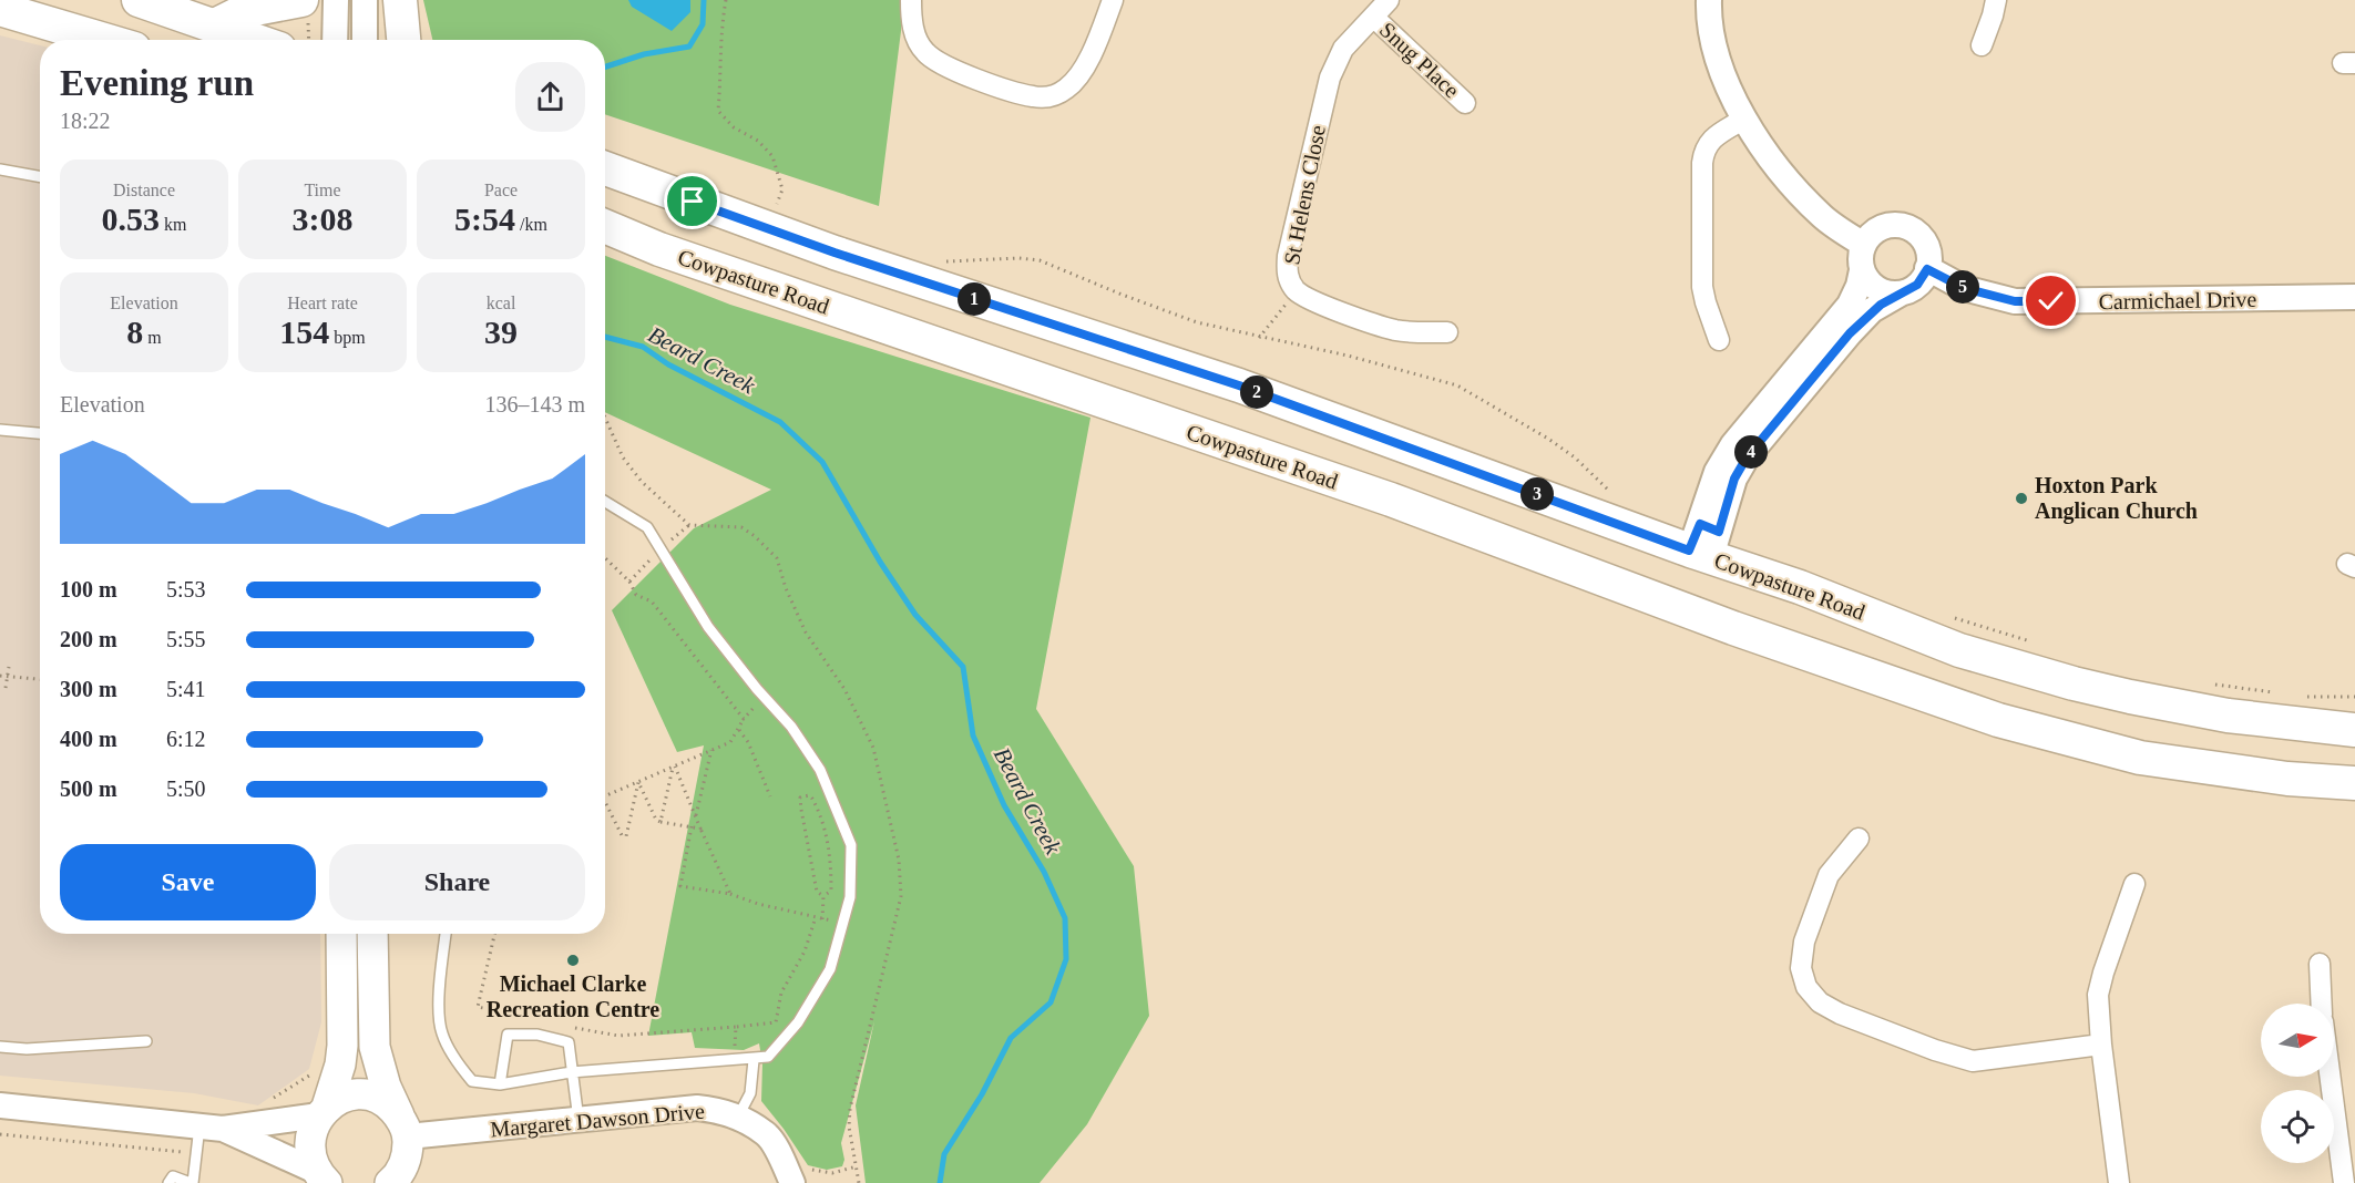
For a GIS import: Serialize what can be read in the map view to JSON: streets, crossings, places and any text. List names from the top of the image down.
{
  "streets": {
    "main road": ["Cowpasture Road"],
    "street": [
      "Snug Place",
      "St Helens Close",
      "Carmichael Drive",
      "Margaret Dawson Drive"
    ]
  },
  "crossings": [
    ["Snug Place", "St Helens Close"]
  ],
  "water": ["Beard Creek"],
  "places": ["Hoxton Park Anglican Church", "Michael Clarke Recreation Centre"],
  "north": "right",
  "page": {
    "heading": ["Evening run", "18:22"],
    "stats": [
      ["Distance", "0.53 km"],
      ["Time", "3:08"],
      ["Pace", "5:54 /km"],
      ["Elevation", "8 m"],
      ["Heart rate", "154 bpm"],
      ["kcal", "39"]
    ],
    "pins": [
      "5",
      "1",
      "2",
      "4",
      "3"
    ],
    "chart": ["Elevation", "136–143 m"],
    "list": [
      {
        "name": "100 m",
        "note": "5:53"
      },
      {
        "name": "200 m",
        "note": "5:55"
      },
      {
        "name": "300 m",
        "note": "5:41"
      },
      {
        "name": "400 m",
        "note": "6:12"
      },
      {
        "name": "500 m",
        "note": "5:50"
      }
    ],
    "buttons": ["Save", "Share"]
  }
}
